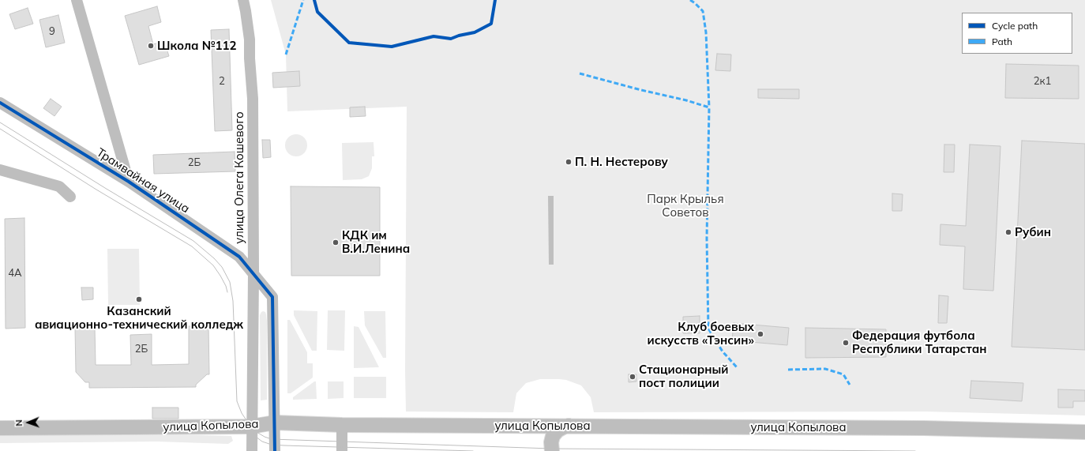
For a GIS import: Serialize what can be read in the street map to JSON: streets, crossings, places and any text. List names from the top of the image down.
{
  "streets": {
    "main road": ["улица Копылова"],
    "street": ["улица Олега Кошевого", "Трамвайная улица"]
  },
  "crossings": [
    ["улица Олега Кошевого", "Трамвайная улица"],
    ["улица Олега Кошевого", "улица Копылова"],
    ["Трамвайная улица", "улица Копылова"]
  ],
  "parks": ["Парк Крылья Советов"],
  "places": [
    "Школа №112",
    "П. Н. Нестерову",
    "Рубин",
    "КДК им В.И.Ленина",
    "Казанский авиационно-технический колледж",
    "Клуб боевых искусств «Тэнсин»",
    "Федерация футбола Республики Татарстан",
    "Стационарный пост полиции"
  ],
  "house_numbers": [
    "9",
    "2",
    "2к1",
    "2Б",
    "4А",
    "2Б"
  ],
  "legend": ["Cycle path", "Path"],
  "north": "left"
}
